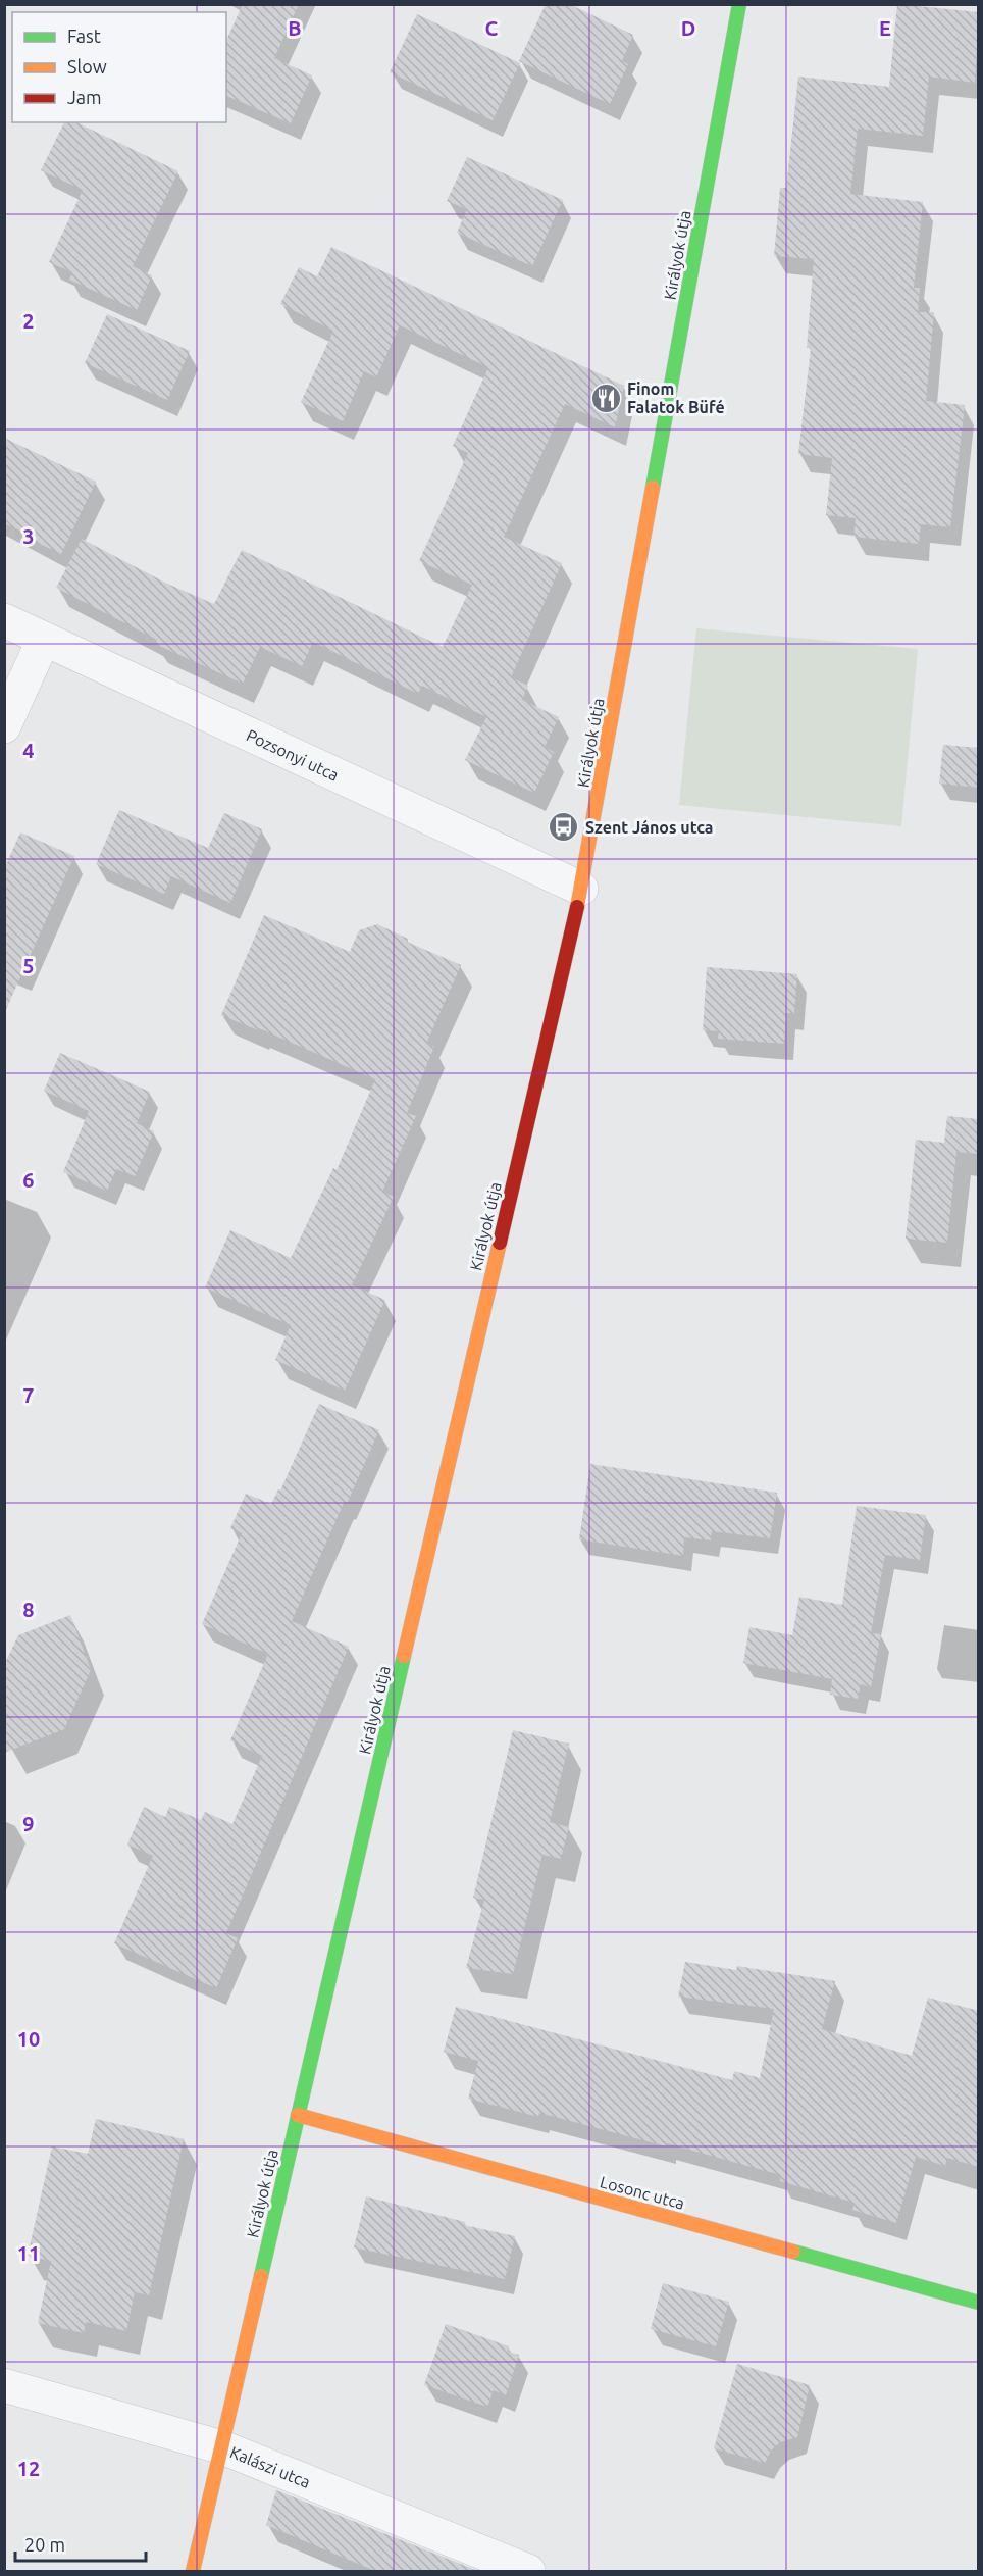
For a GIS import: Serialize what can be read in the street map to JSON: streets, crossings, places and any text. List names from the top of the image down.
{
  "streets": {
    "street": [
      "Királyok útja",
      "Pozsonyi utca",
      "Losonc utca",
      "Kalászi utca"
    ]
  },
  "crossings": [
    ["Királyok útja", "Pozsonyi utca"],
    ["Királyok útja", "Losonc utca"],
    ["Királyok útja", "Kalászi utca"]
  ],
  "places": {
    "restaurant": ["Finom Falatok Büfé"],
    "bus stop": ["Szent János utca"]
  },
  "legend": ["Fast", "Slow", "Jam"],
  "scale_bar": "20 m",
  "grid": {
    "columns": [
      "B",
      "C",
      "D",
      "E"
    ],
    "rows": [
      "2",
      "3",
      "4",
      "5",
      "6",
      "7",
      "8",
      "9",
      "10",
      "11",
      "12"
    ]
  }
}
